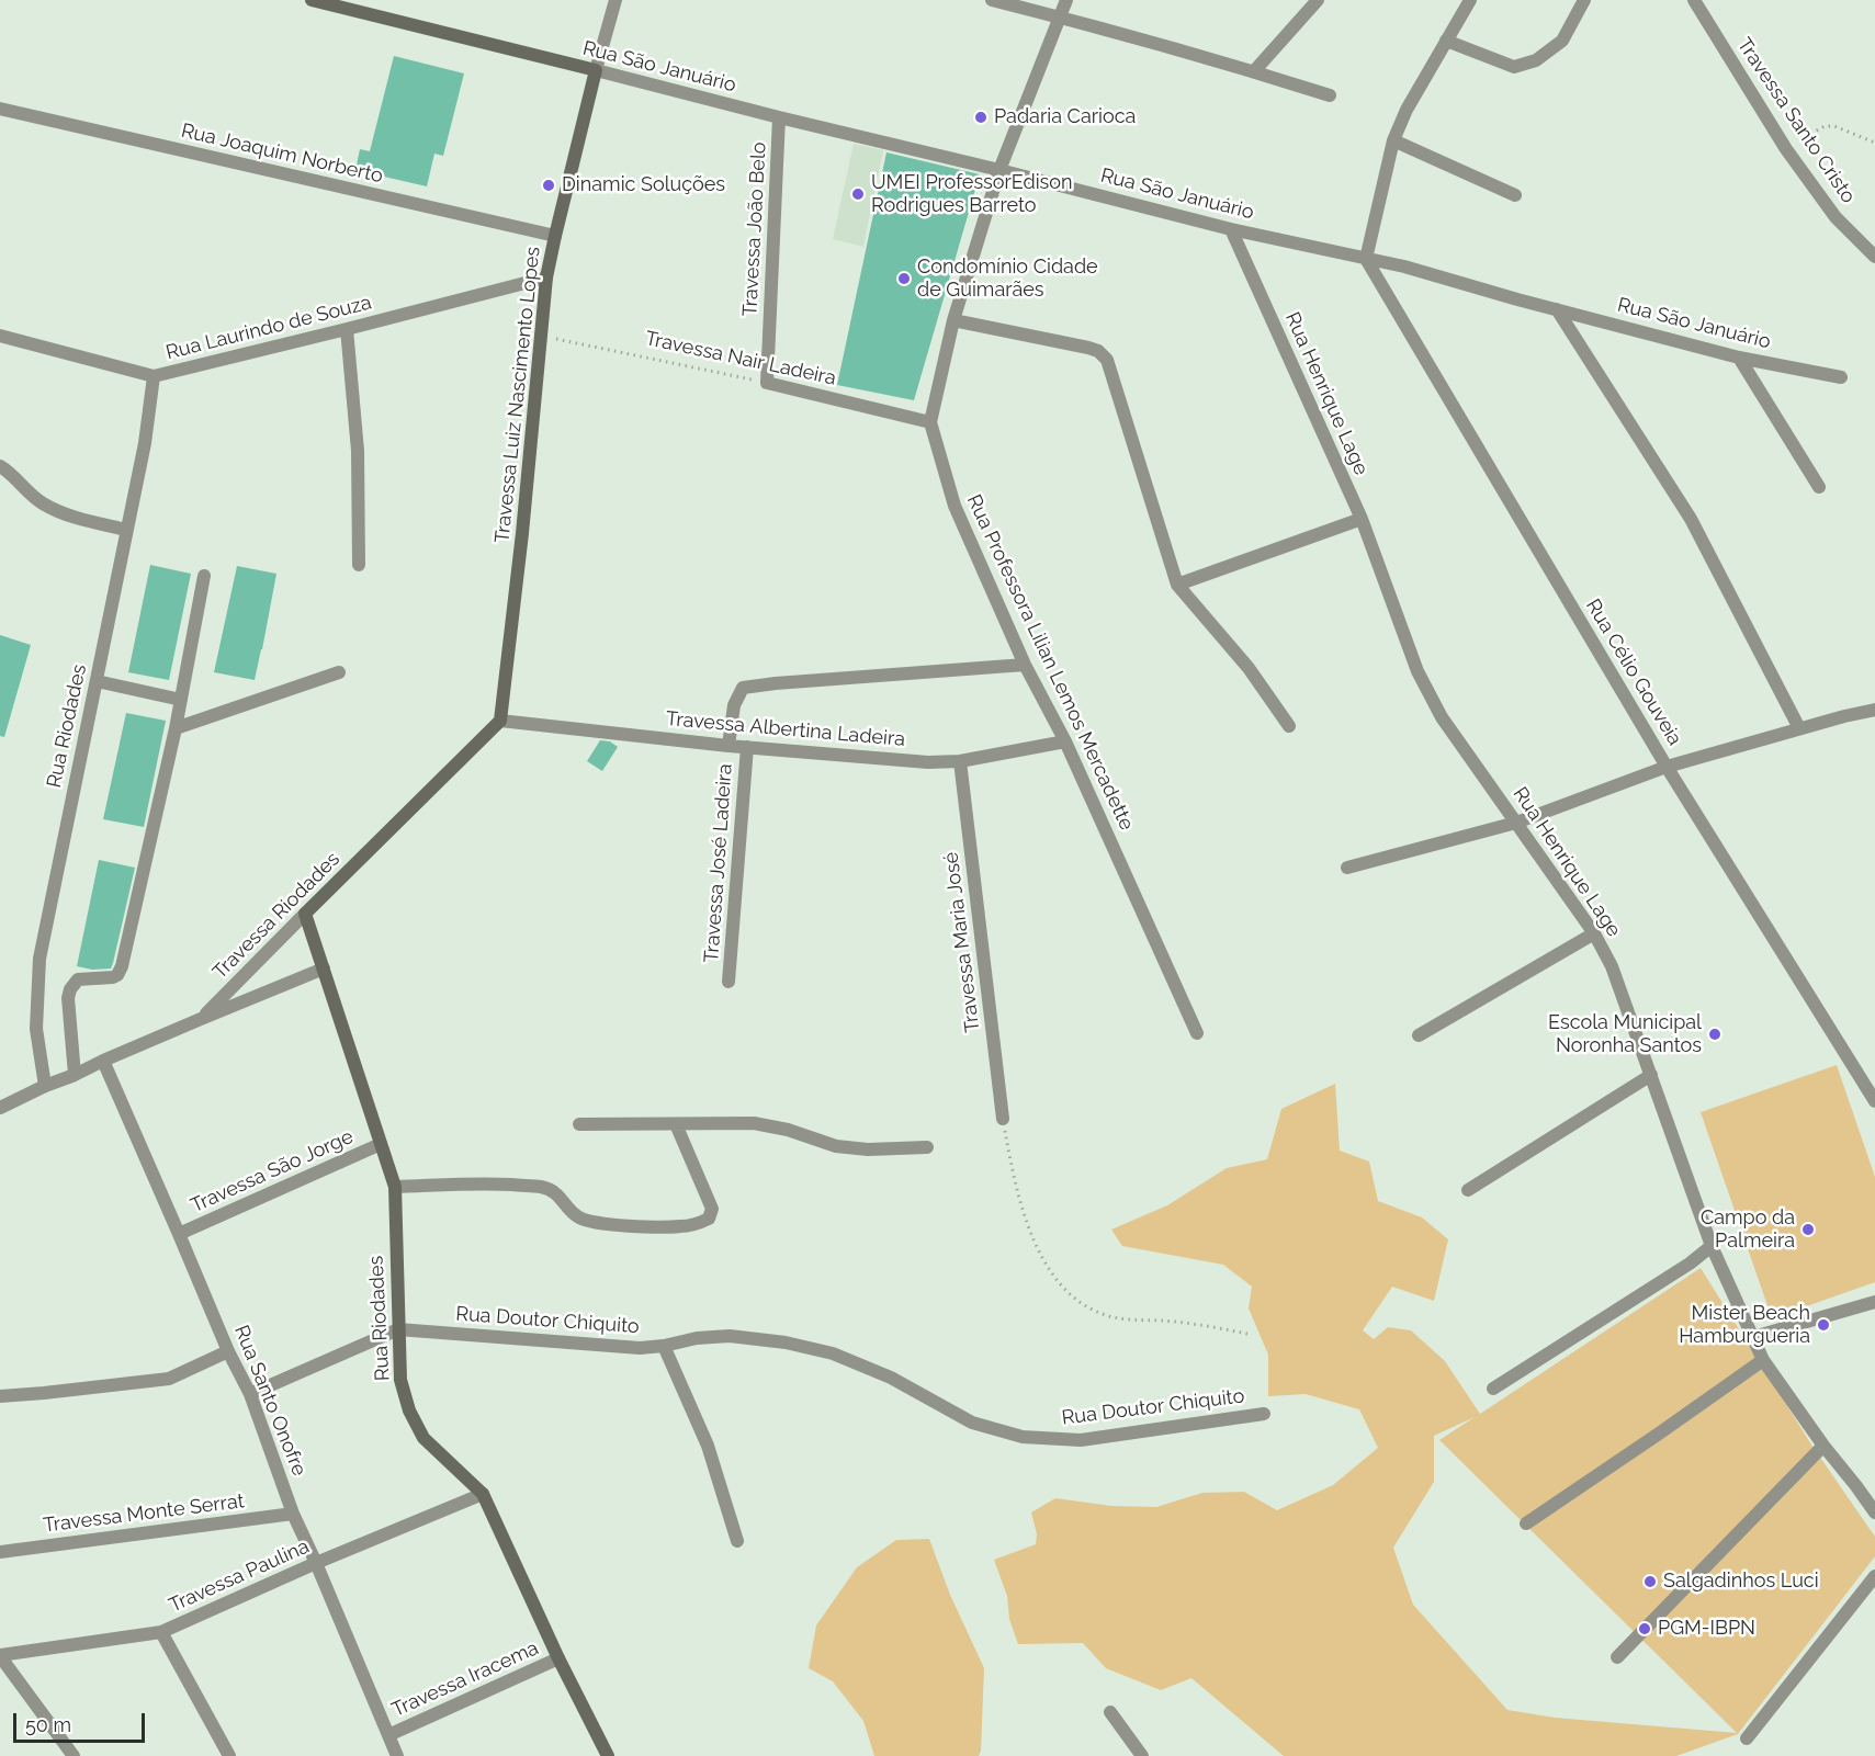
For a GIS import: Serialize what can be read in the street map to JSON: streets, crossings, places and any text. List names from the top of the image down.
{
  "streets": {
    "street": [
      "Rua São Januário",
      "Travessa Santo Cristo",
      "Rua Joaquim Norberto",
      "Travessa João Belo",
      "Rua Laurindo de Souza",
      "Travessa Nair Ladeira",
      "Rua Henrique Lage",
      "Travessa Luiz Nascimento Lopes",
      "Rua Professora Lilian Lemos Mercadette",
      "Rua Célio Gouveia",
      "Rua Riodades",
      "Travessa Albertina Ladeira",
      "Travessa José Ladeira",
      "Travessa Riodades",
      "Travessa Maria José",
      "Travessa São Jorge",
      "Rua Doutor Chiquito",
      "Rua Santo Onofre",
      "Travessa Monte Serrat",
      "Travessa Paulina",
      "Travessa Iracema"
    ]
  },
  "crossings": [
    ["Rua São Januário", "Travessa João Belo"],
    ["Rua São Januário", "Rua Henrique Lage"],
    ["Rua São Januário", "Travessa Luiz Nascimento Lopes"],
    ["Rua São Januário", "Rua Professora Lilian Lemos Mercadette"],
    ["Rua São Januário", "Rua Célio Gouveia"],
    ["Rua Joaquim Norberto", "Travessa Luiz Nascimento Lopes"],
    ["Travessa João Belo", "Travessa Nair Ladeira"],
    ["Rua Laurindo de Souza", "Travessa Luiz Nascimento Lopes"],
    ["Rua Laurindo de Souza", "Rua Riodades"],
    ["Travessa Nair Ladeira", "Travessa Luiz Nascimento Lopes"],
    ["Travessa Nair Ladeira", "Rua Professora Lilian Lemos Mercadette"],
    ["Travessa Luiz Nascimento Lopes", "Travessa Albertina Ladeira"],
    ["Travessa Luiz Nascimento Lopes", "Travessa Riodades"],
    ["Rua Professora Lilian Lemos Mercadette", "Travessa Albertina Ladeira"],
    ["Rua Riodades", "Travessa Riodades"],
    ["Rua Riodades", "Travessa São Jorge"],
    ["Rua Riodades", "Rua Doutor Chiquito"],
    ["Rua Riodades", "Travessa Paulina"],
    ["Rua Riodades", "Travessa Iracema"],
    ["Travessa Albertina Ladeira", "Travessa José Ladeira"],
    ["Travessa Albertina Ladeira", "Travessa Riodades"],
    ["Travessa Albertina Ladeira", "Travessa Maria José"],
    ["Travessa Riodades", "Rua Santo Onofre"],
    ["Travessa São Jorge", "Rua Santo Onofre"],
    ["Rua Santo Onofre", "Travessa Monte Serrat"],
    ["Rua Santo Onofre", "Travessa Paulina"],
    ["Rua Santo Onofre", "Travessa Iracema"]
  ],
  "places": [
    "Padaria Carioca",
    "Dinamic Soluções",
    "UMEI ProfessorEdison Rodrigues Barreto",
    "Condomínio Cidade de Guimarães",
    "Escola Municipal Noronha Santos",
    "Campo da Palmeira",
    "Mister Beach Hamburgueria",
    "Salgadinhos Luci",
    "PGM-IBPN"
  ],
  "scale_bar": "50 m"
}
